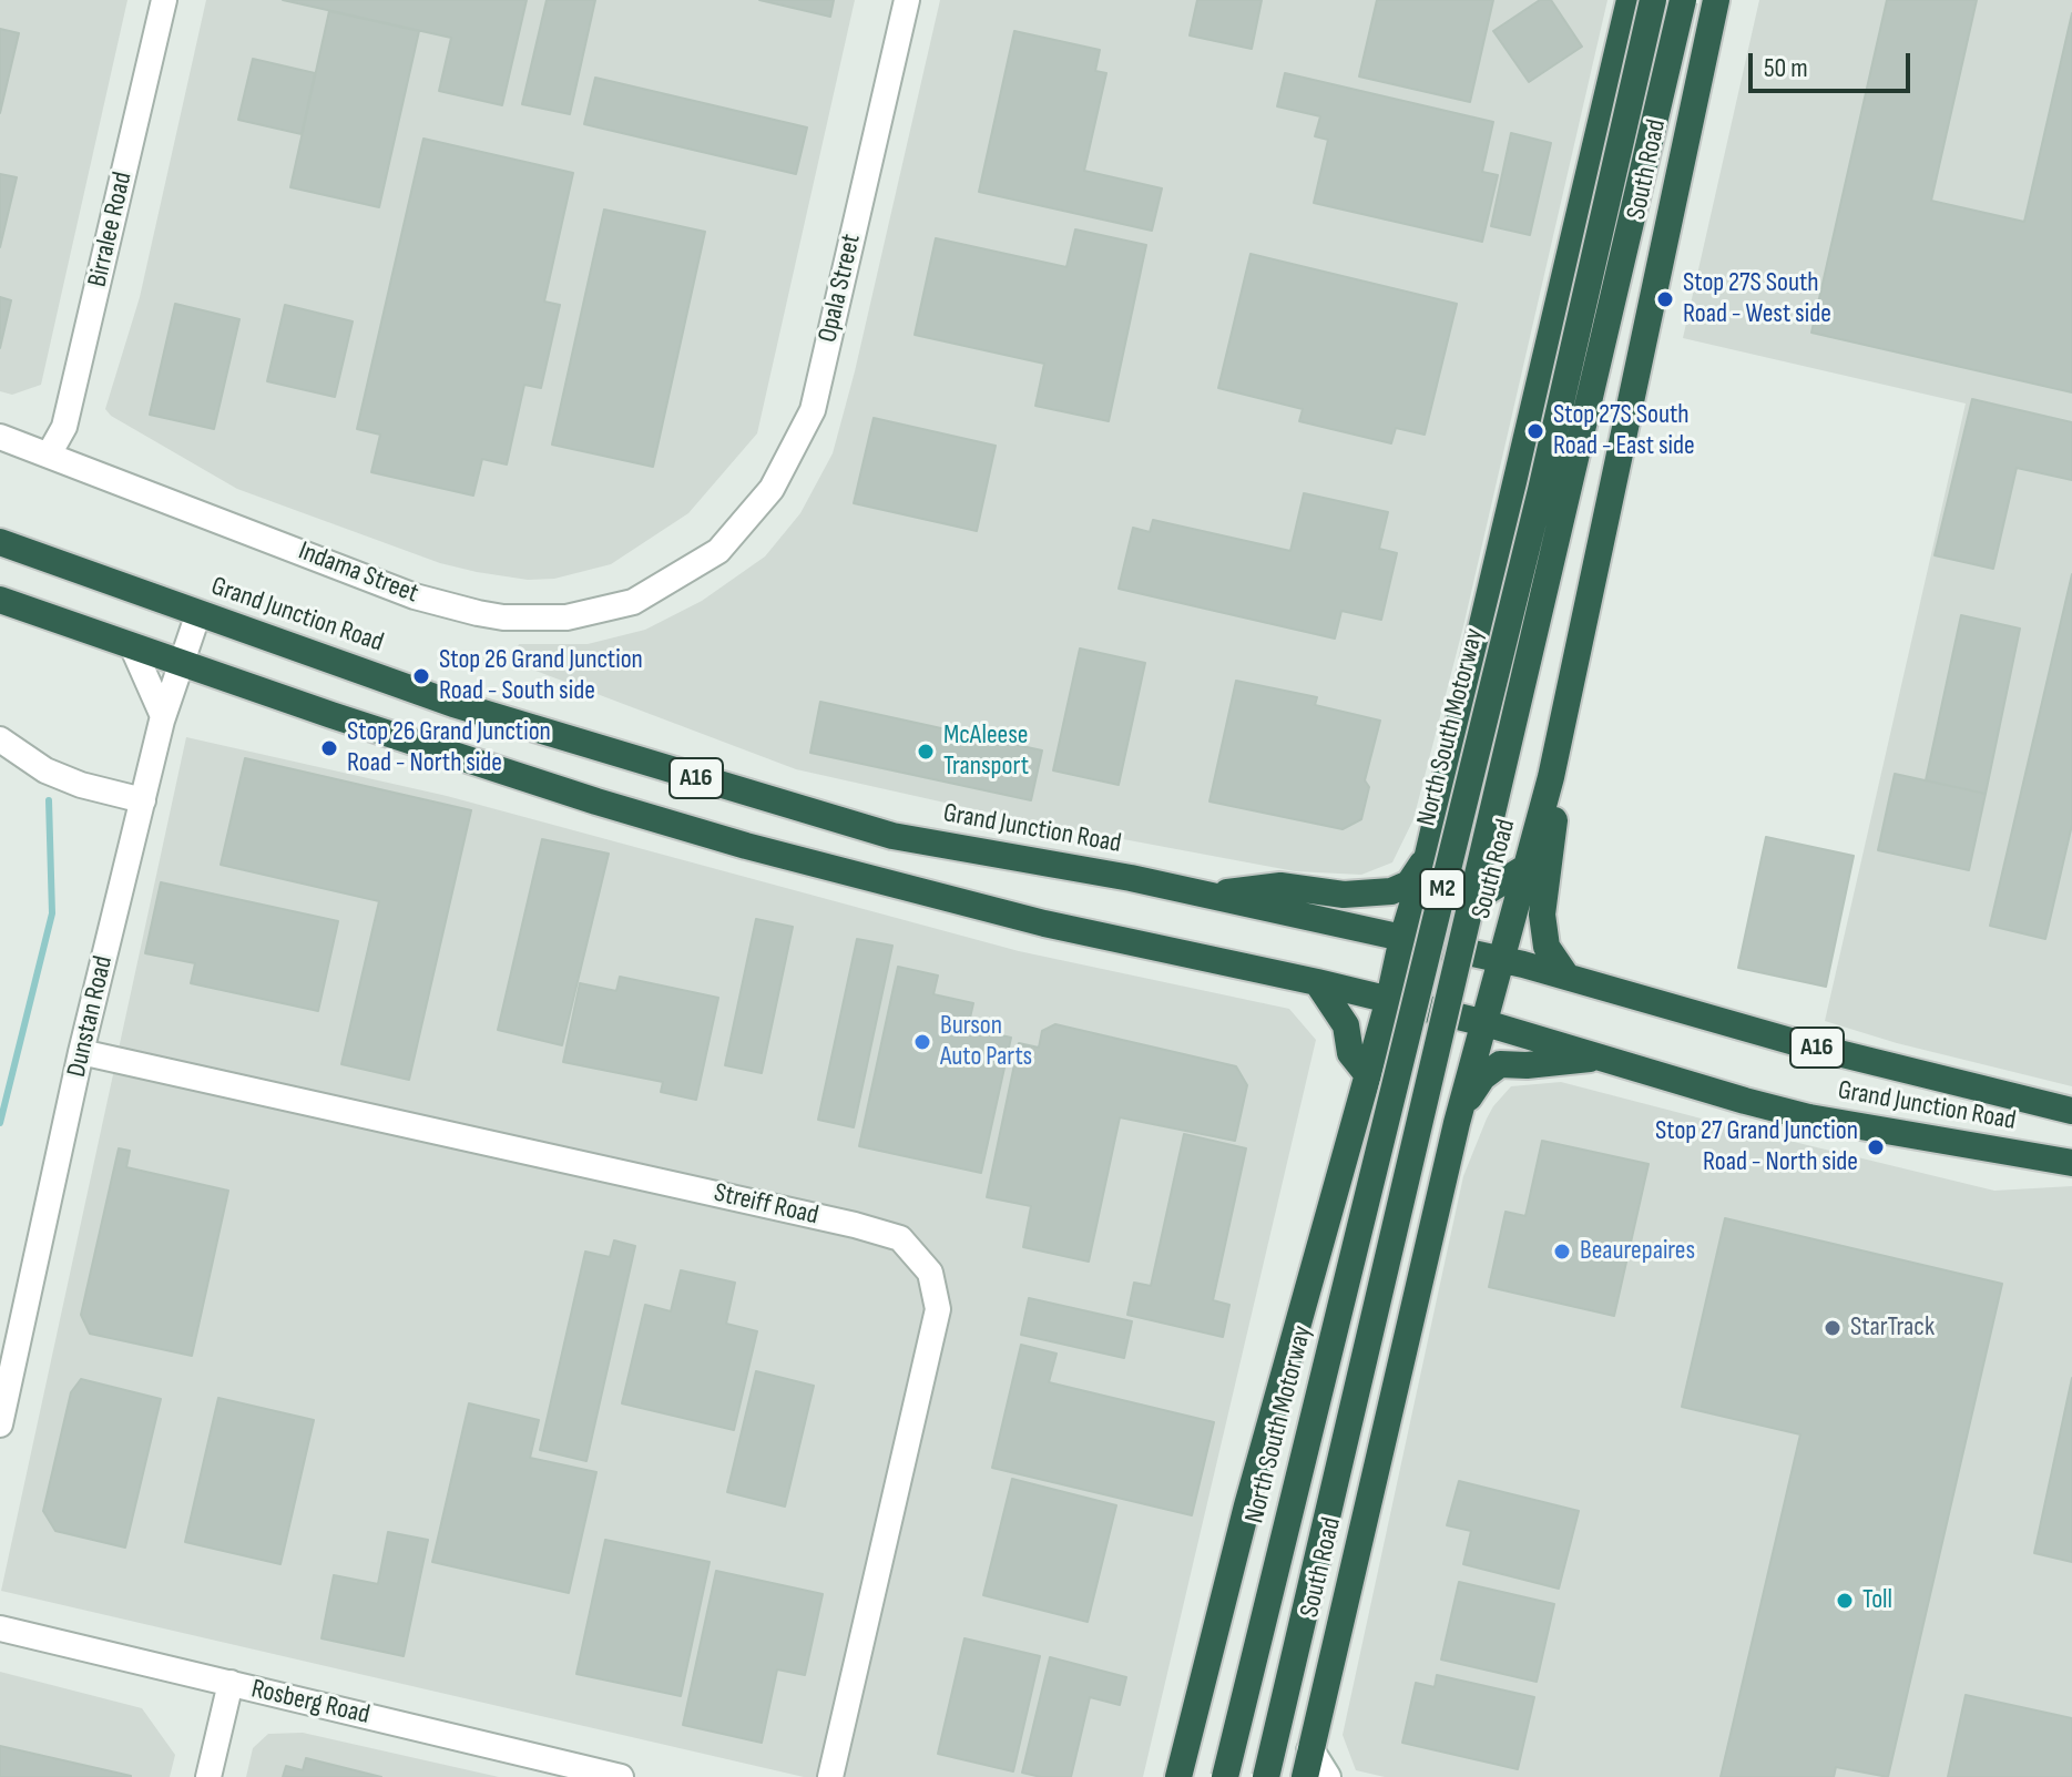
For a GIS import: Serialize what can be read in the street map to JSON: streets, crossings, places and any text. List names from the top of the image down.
{
  "streets": {
    "highway": [
      "South Road",
      "Grand Junction Road",
      "North South Motorway",
      "A16",
      "M2"
    ],
    "street": [
      "Birralee Road",
      "Opala Street",
      "Indama Street",
      "Dunstan Road",
      "Streiff Road",
      "Rosberg Road"
    ]
  },
  "crossings": [
    ["South Road", "Grand Junction Road"],
    ["Birralee Road", "Indama Street"],
    ["Opala Street", "Indama Street"],
    ["Grand Junction Road", "Dunstan Road"],
    ["Dunstan Road", "Streiff Road"]
  ],
  "places": [
    "Stop 27S South Road - West side",
    "Stop 27S South Road - East side",
    "Stop 26 Grand Junction Road - South side",
    "Stop 26 Grand Junction Road - North side",
    "McAleese Transport",
    "Burson Auto Parts",
    "Stop 27 Grand Junction Road - North side",
    "Beaurepaires",
    "StarTrack",
    "Toll"
  ],
  "scale_bar": "50 m"
}
